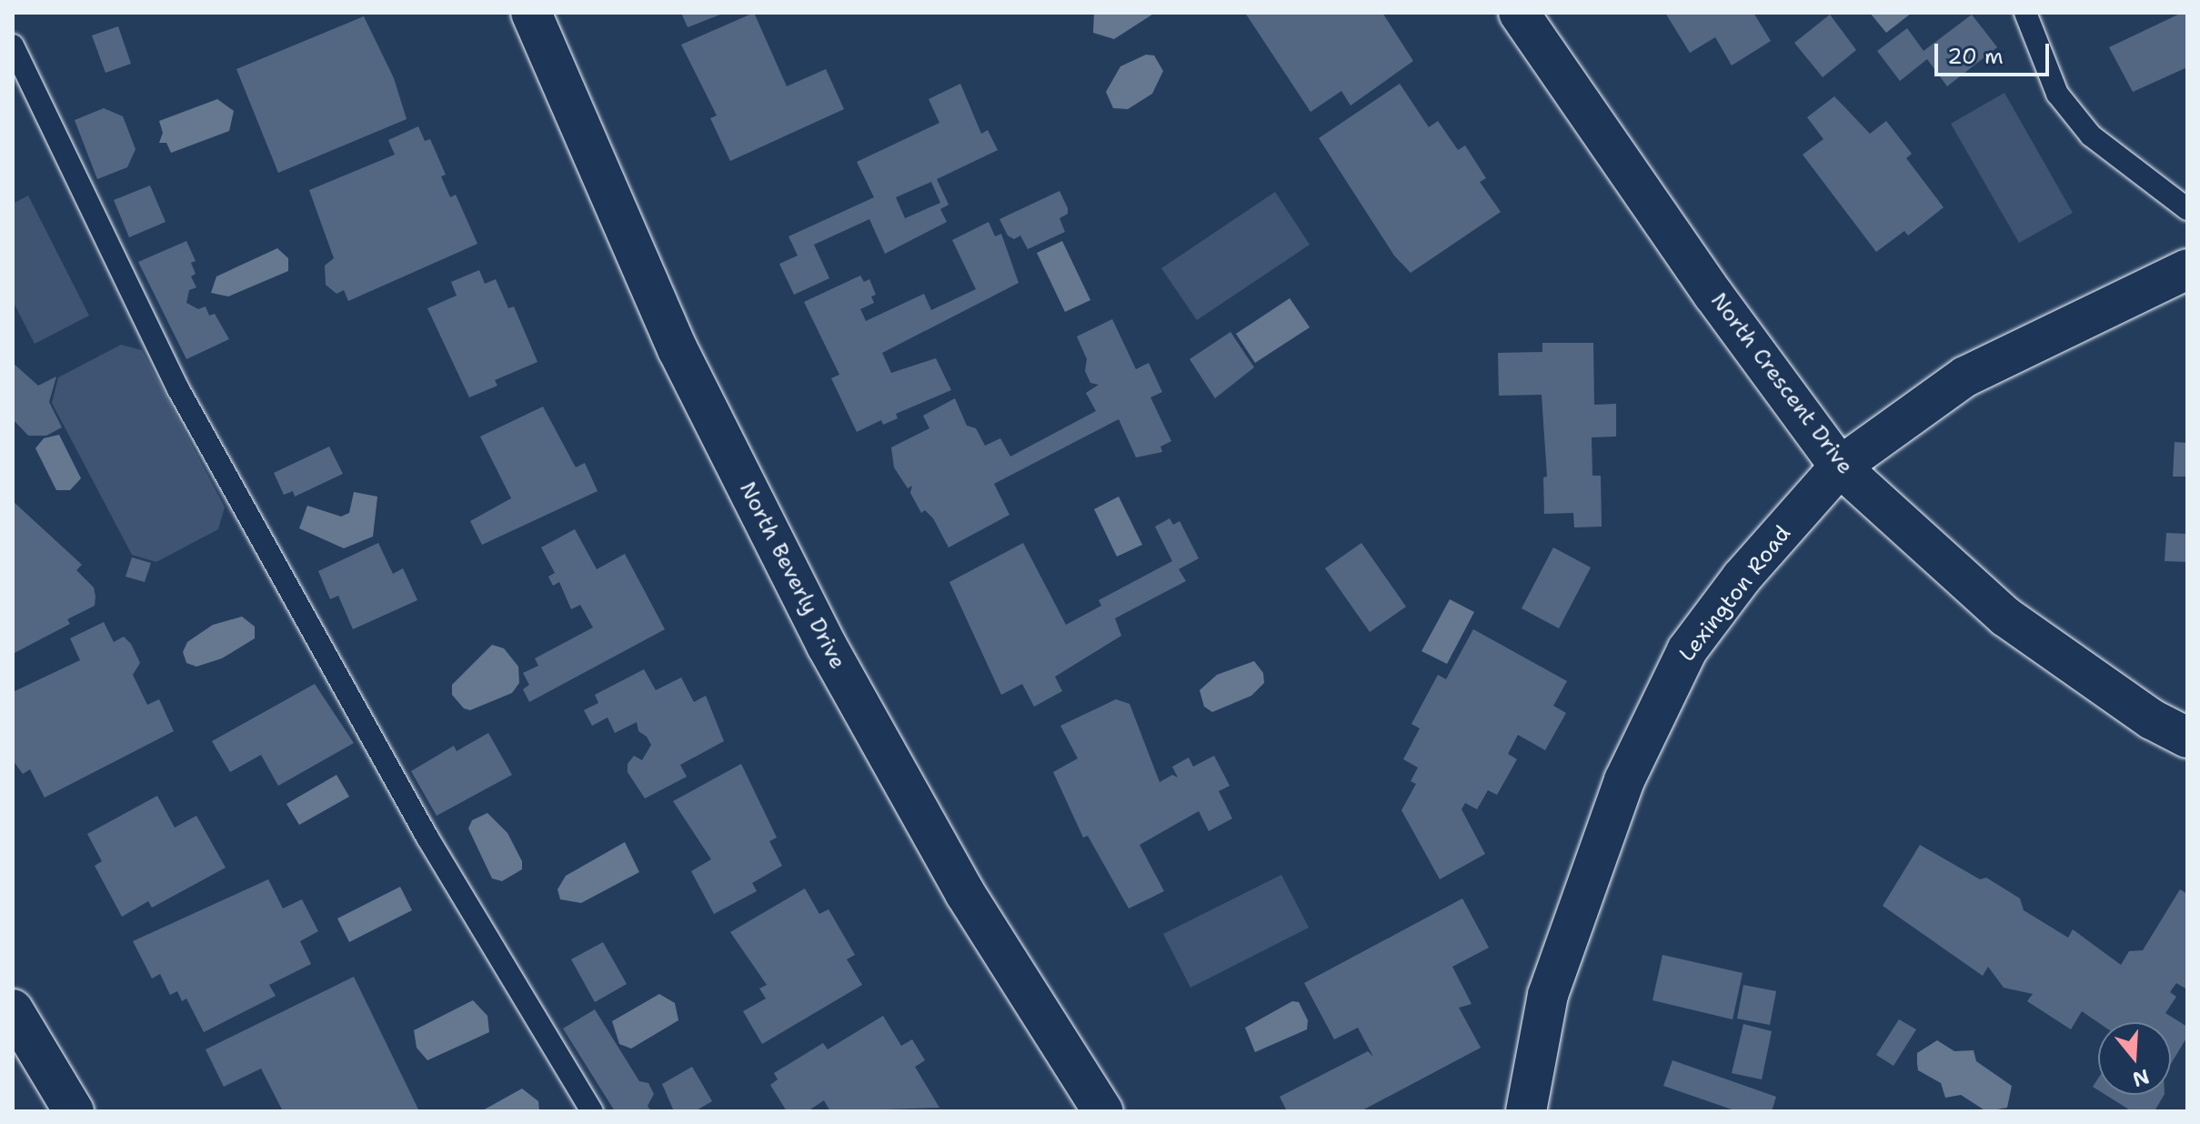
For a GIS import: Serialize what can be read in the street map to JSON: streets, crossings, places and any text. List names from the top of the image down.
{
  "streets": {
    "street": ["North Crescent Drive", "North Beverly Drive", "Lexington Road"]
  },
  "crossings": [
    ["North Crescent Drive", "Lexington Road"]
  ],
  "scale_bar": "20 m",
  "north": "bottom"
}
